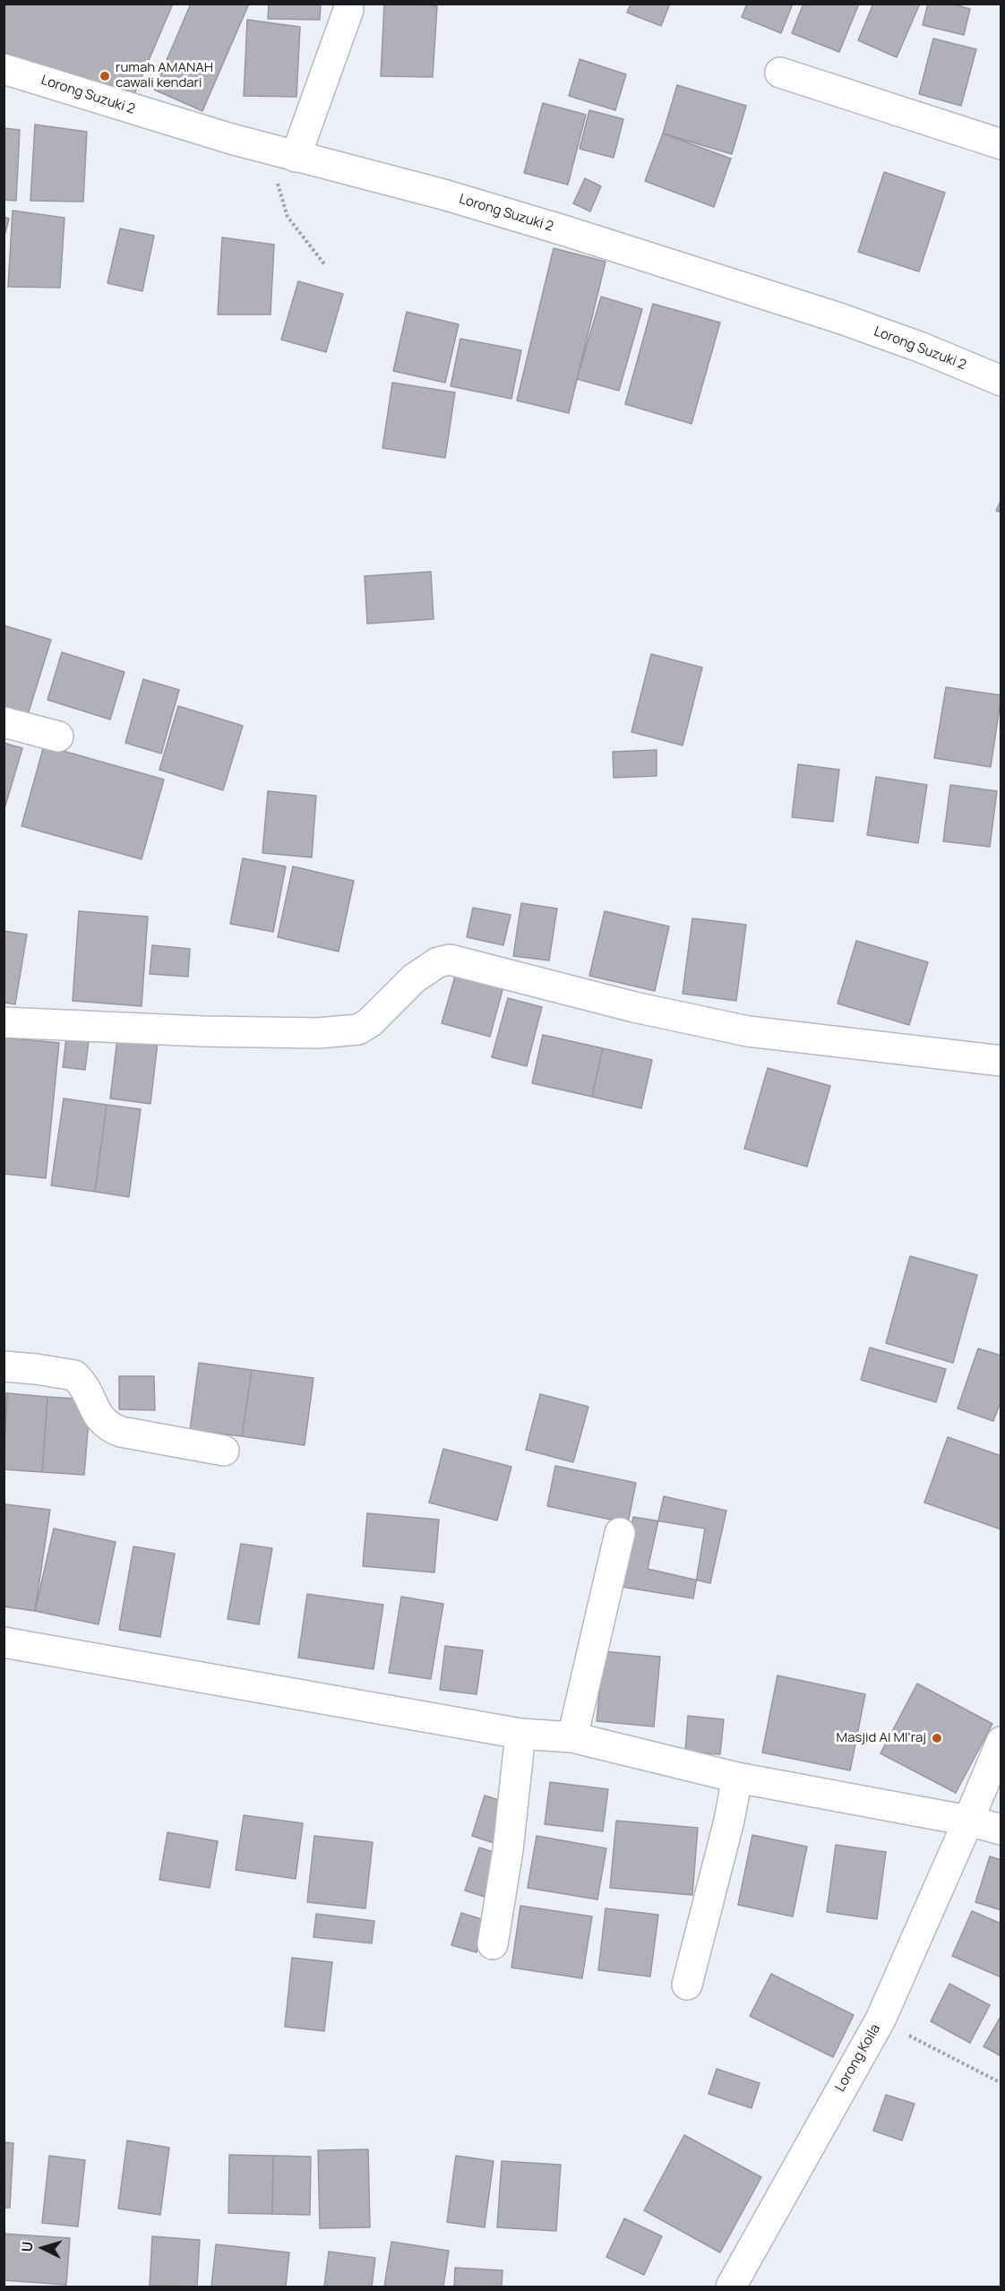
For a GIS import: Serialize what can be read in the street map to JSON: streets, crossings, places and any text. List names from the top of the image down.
{
  "streets": {
    "street": ["Lorong Suzuki 2", "Lorong Koila"]
  },
  "places": ["rumah AMANAH cawali kendari", "Masjid Al MI'raj"],
  "north": "left"
}
